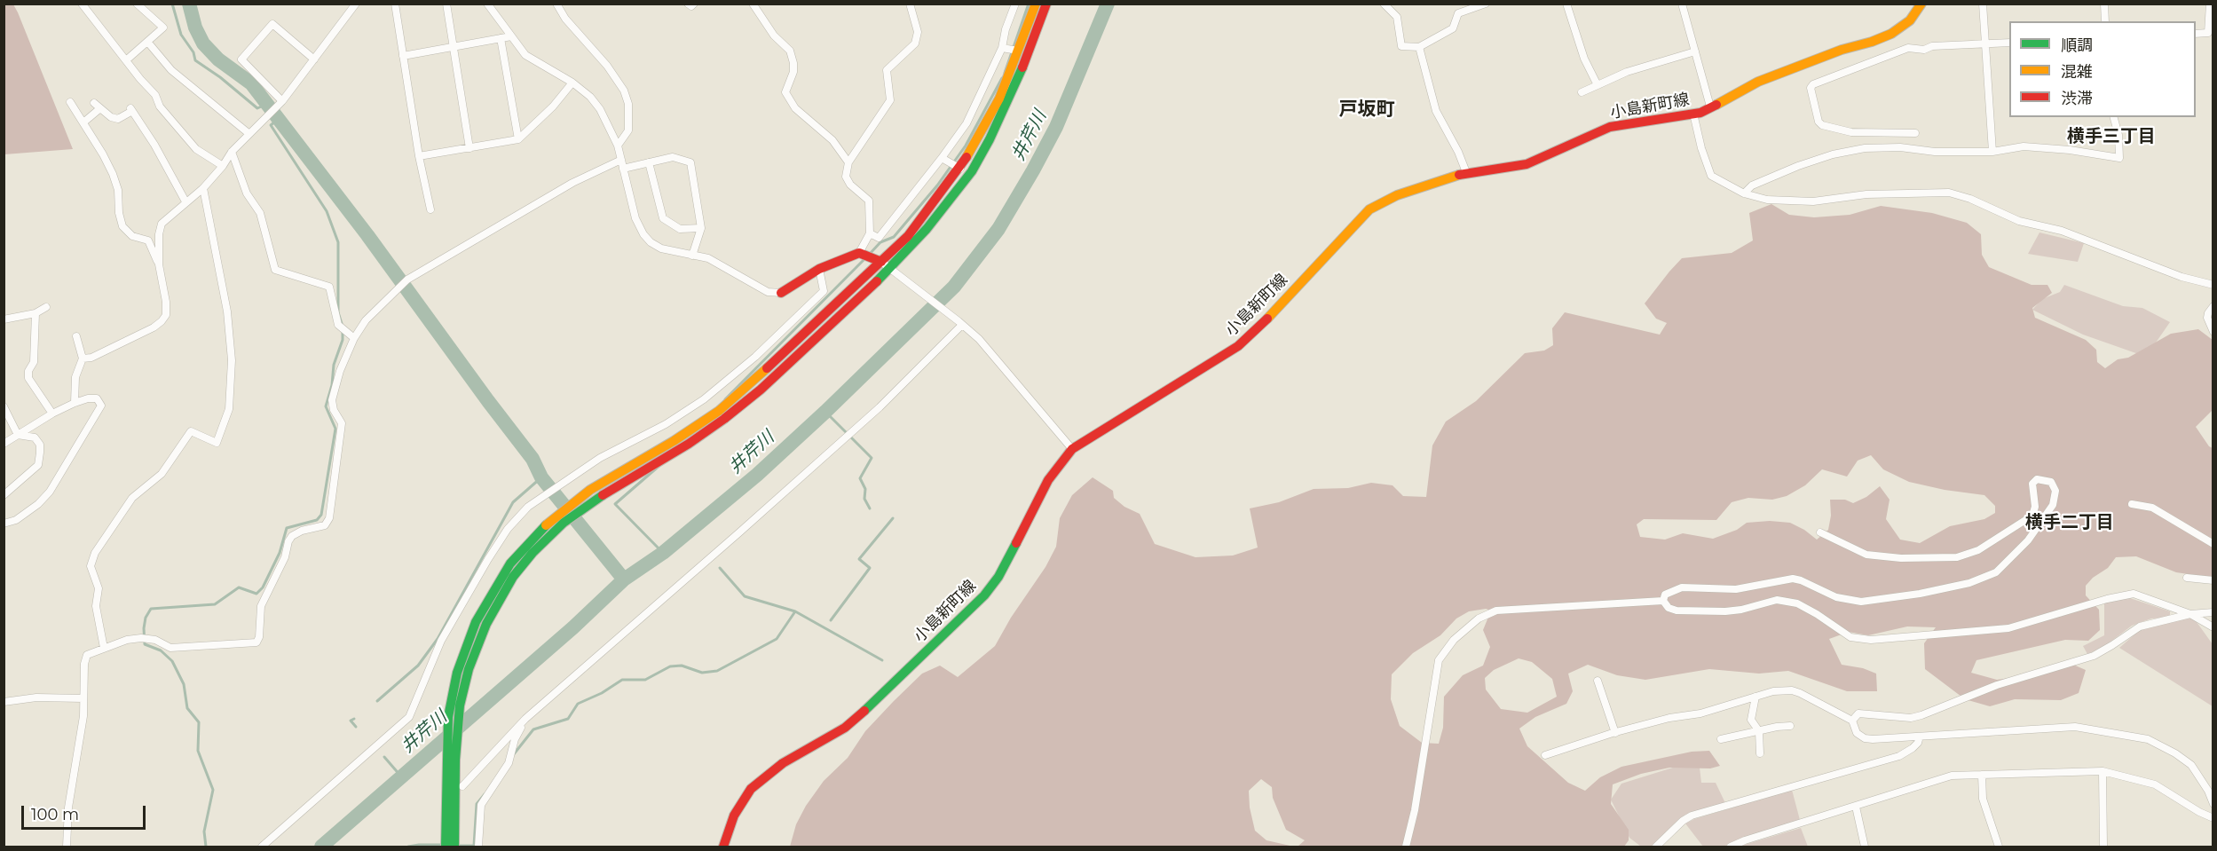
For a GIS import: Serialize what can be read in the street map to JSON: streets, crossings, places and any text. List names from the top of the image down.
{
  "streets": {
    "street": ["小島新町線"]
  },
  "districts": ["戸坂町", "横手三丁目", "横手二丁目"],
  "water": ["井芹川"],
  "legend": ["順調", "混雑", "渋滞"],
  "scale_bar": "100 m"
}
